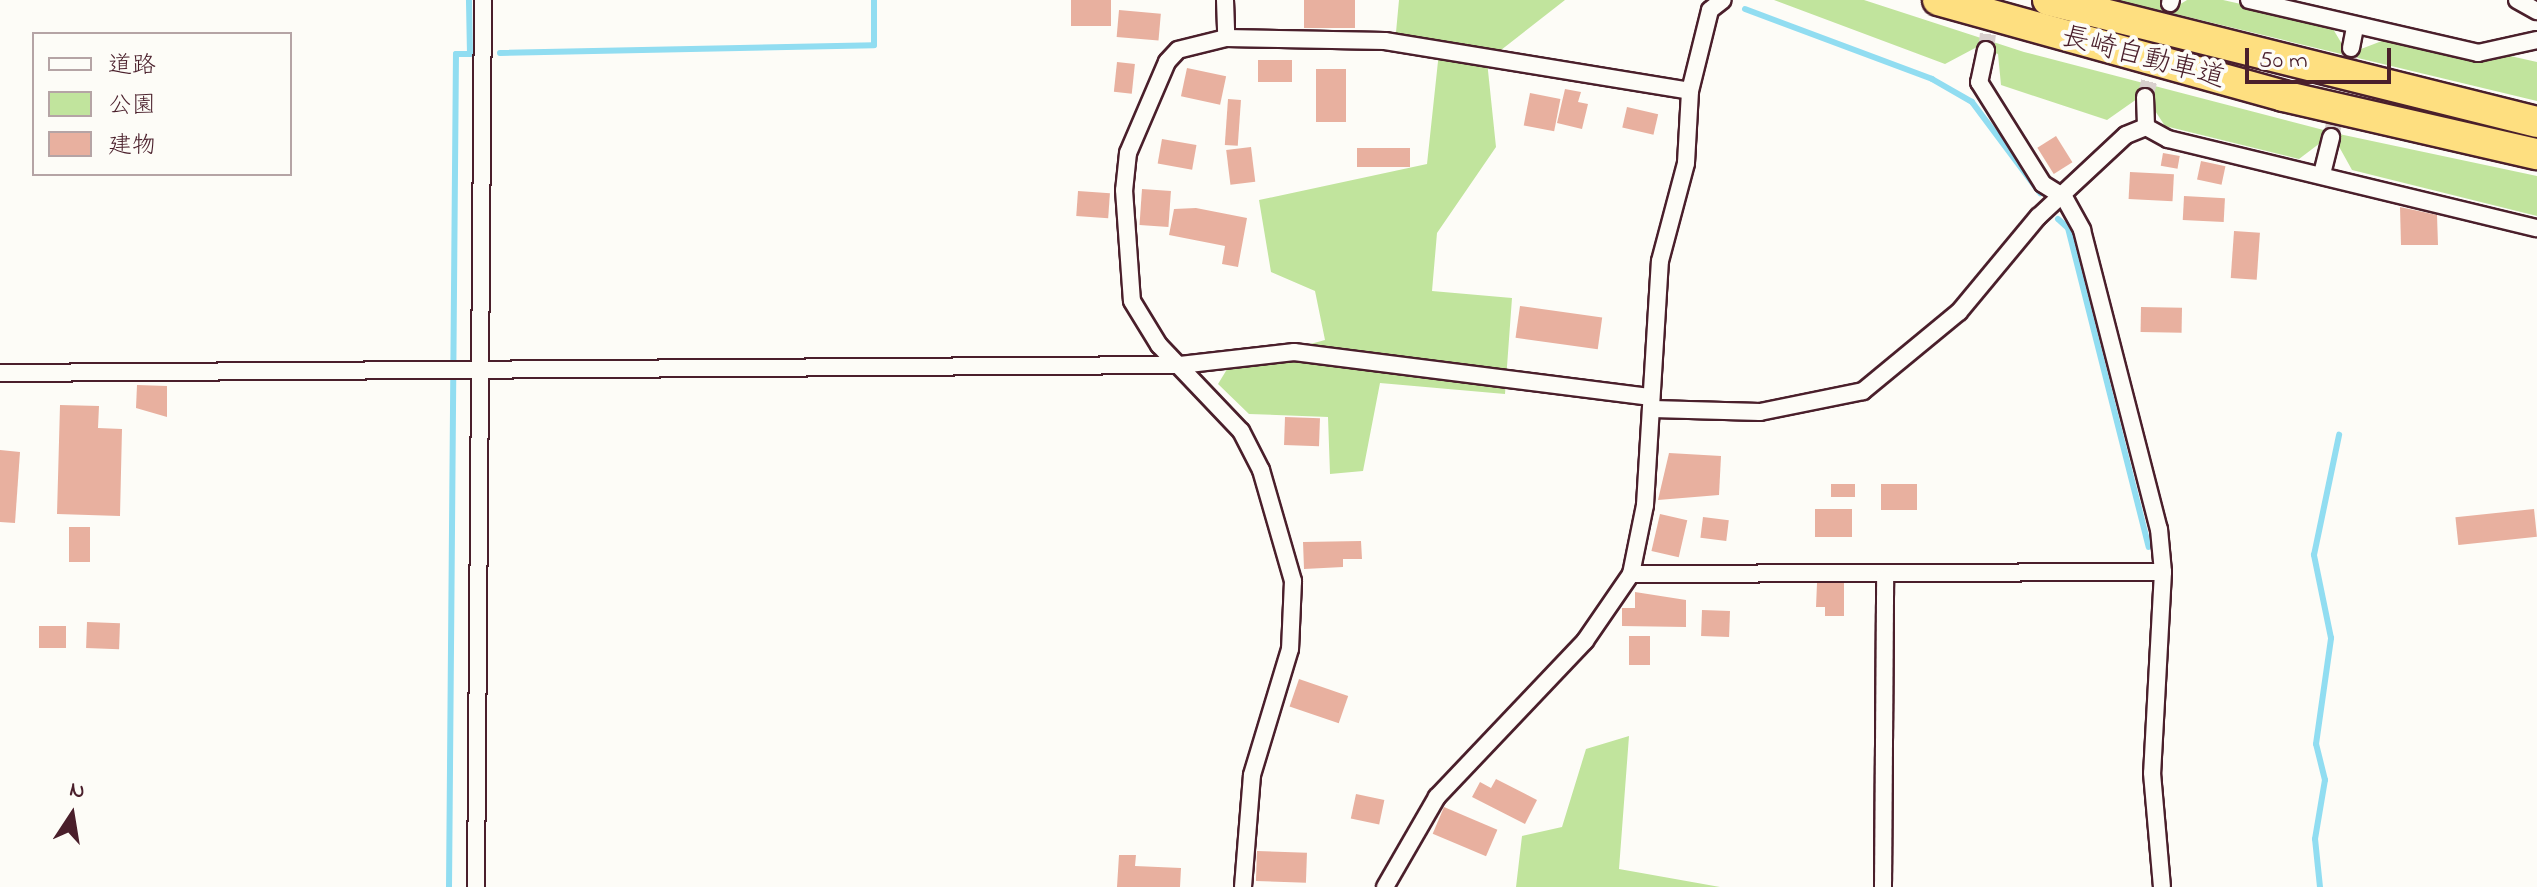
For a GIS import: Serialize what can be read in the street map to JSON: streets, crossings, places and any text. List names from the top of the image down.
{
  "streets": {
    "highway": ["長崎自動車道"]
  },
  "legend": ["道路", "公園", "建物"],
  "scale_bar": "50 m",
  "north": "top"
}
